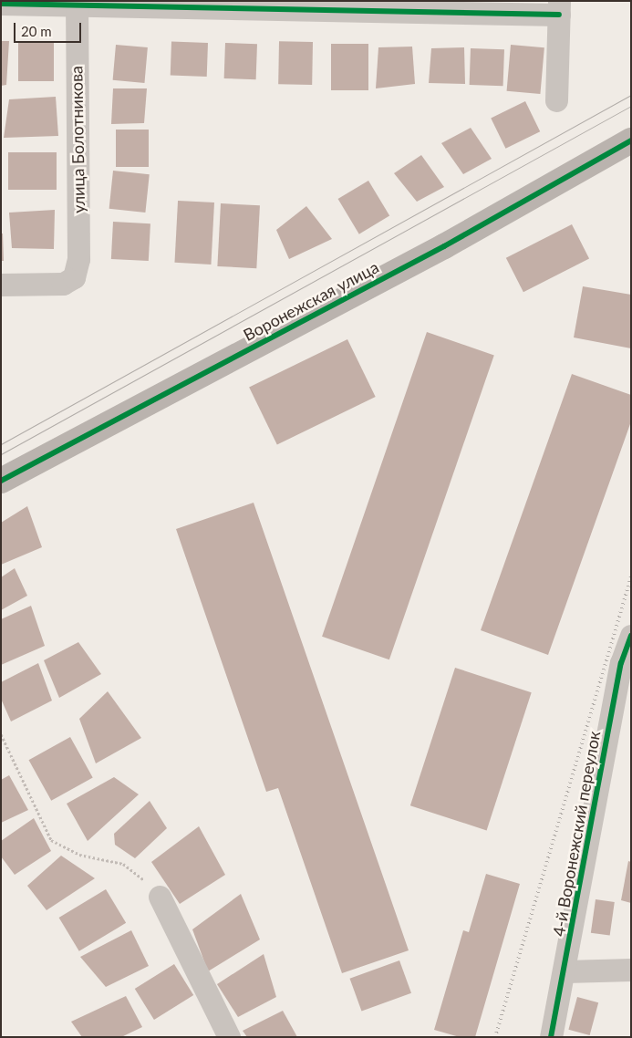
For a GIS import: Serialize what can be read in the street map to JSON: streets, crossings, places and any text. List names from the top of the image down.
{
  "streets": {
    "street": ["улица Болотникова", "Воронежская улица", "4-й Воронежский переулок"]
  },
  "scale_bar": "20 m"
}
